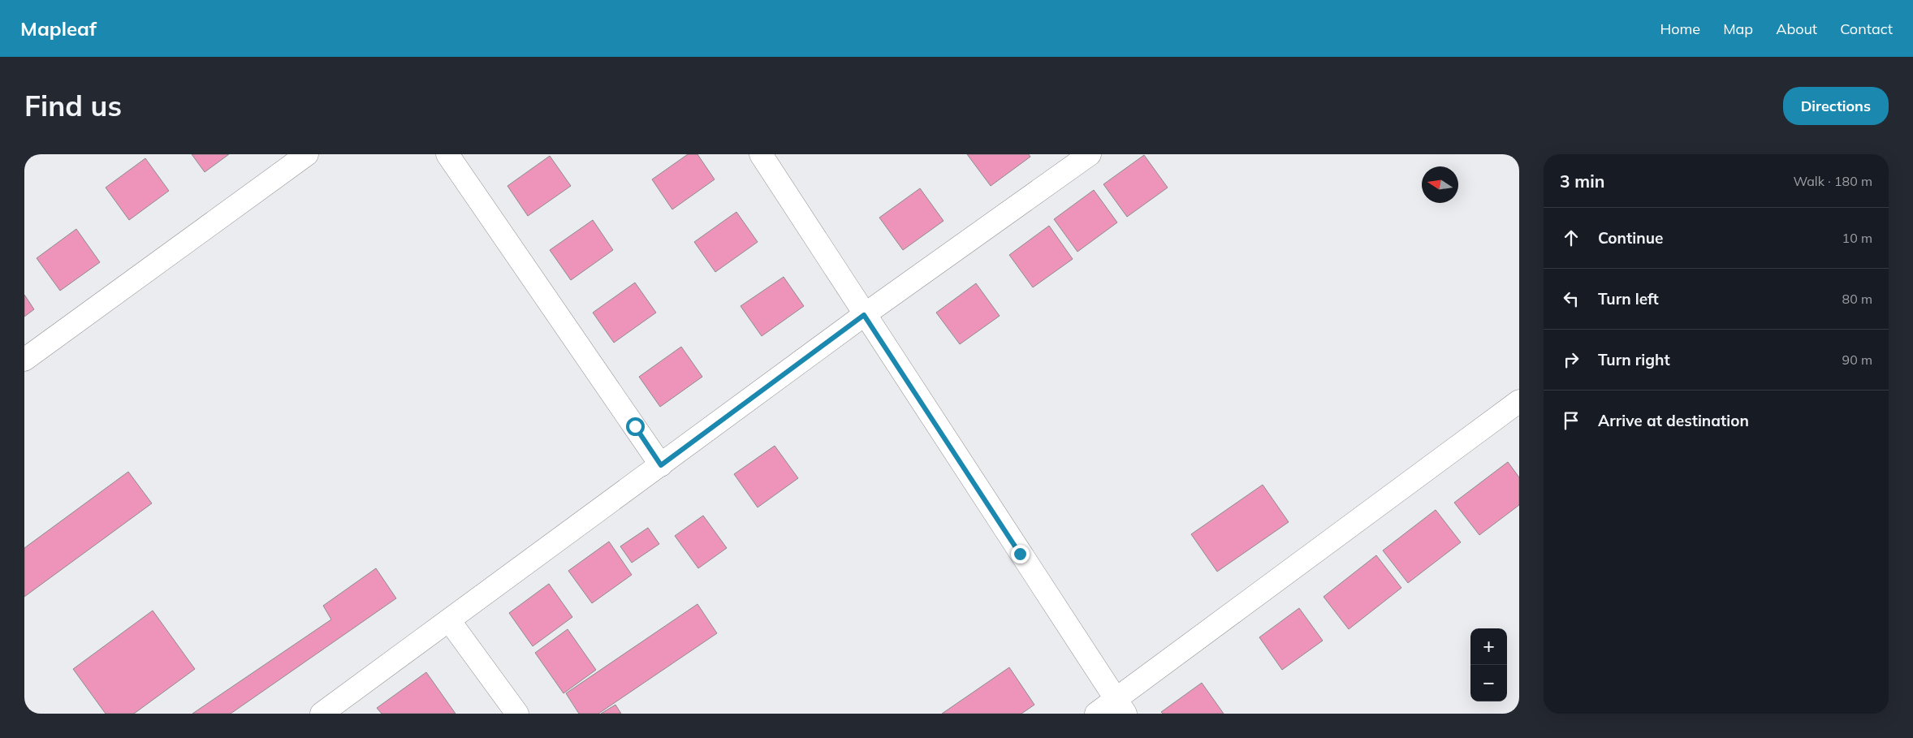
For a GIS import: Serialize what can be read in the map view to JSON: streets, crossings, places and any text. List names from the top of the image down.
{
  "north": "left",
  "page": {
    "header": "Mapleaf",
    "nav": [
      "Home",
      "Map",
      "About",
      "Contact"
    ],
    "buttons": "Directions",
    "title": "Find us",
    "heading": ["3 min", "Walk · 180 m"],
    "list": [
      ["Continue", "10 m"],
      ["Turn left", "80 m"],
      ["Turn right", "90 m"],
      "Arrive at destination"
    ],
    "map_buttons": ["+", "−"]
  }
}
